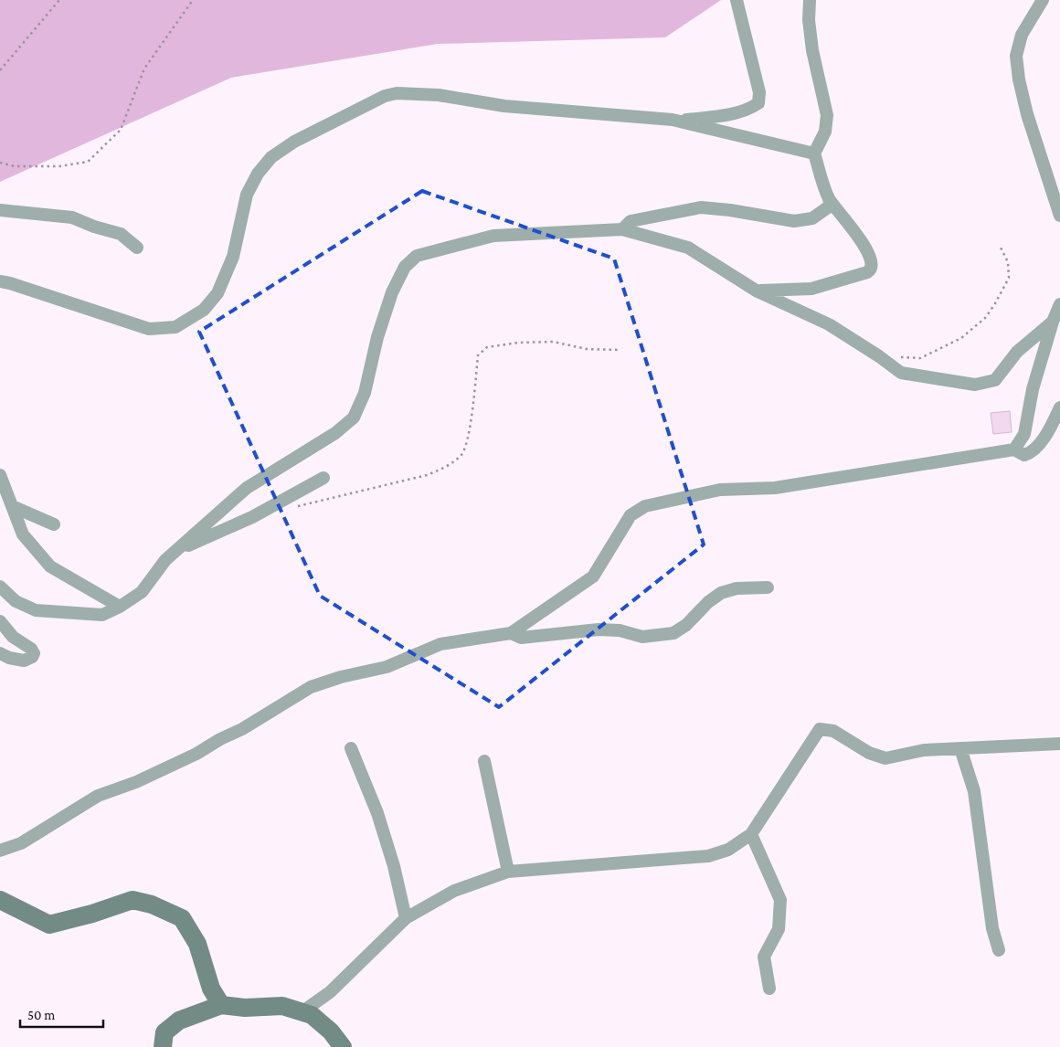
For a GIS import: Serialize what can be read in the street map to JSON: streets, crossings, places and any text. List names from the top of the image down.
{
  "scale_bar": "50 m"
}
